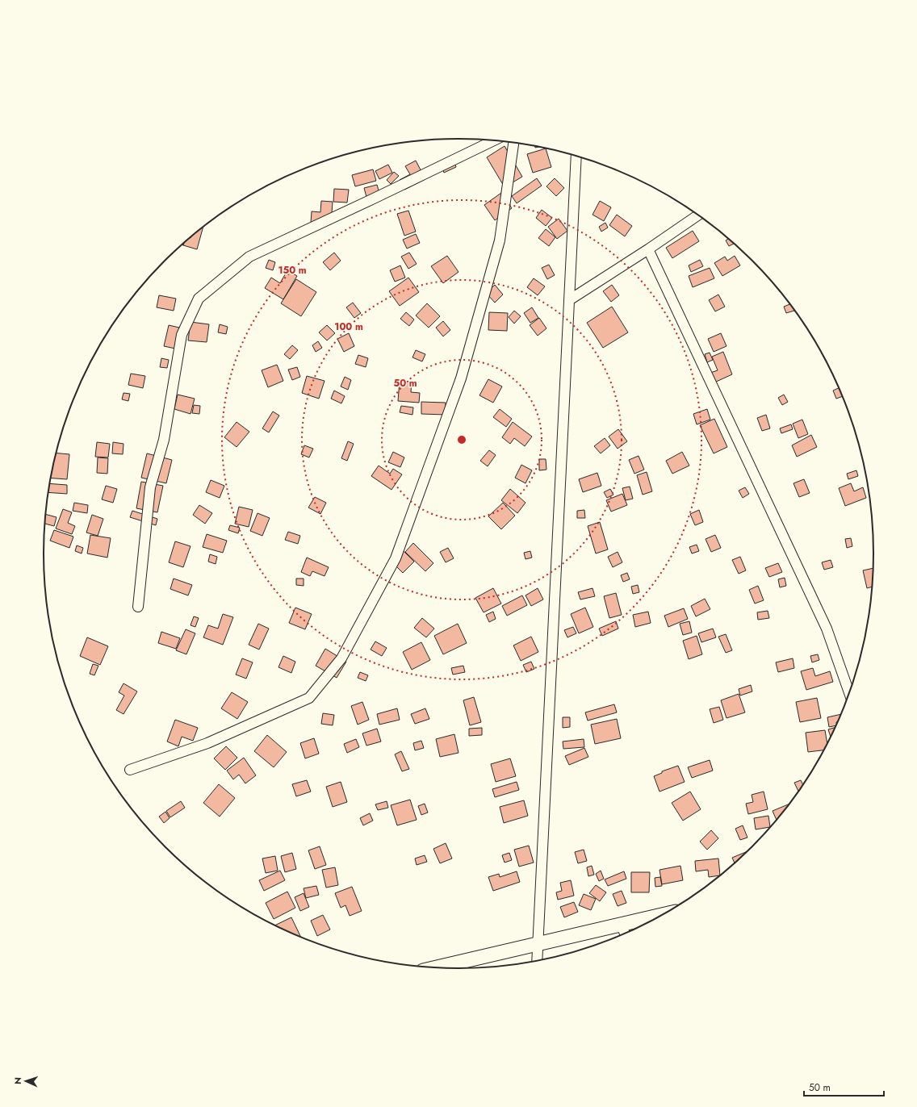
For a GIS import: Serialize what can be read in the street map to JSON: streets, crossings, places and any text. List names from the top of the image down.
{
  "scale_bar": "50 m",
  "north": "left",
  "rings": ["150 m", "100 m", "50 m"]
}
